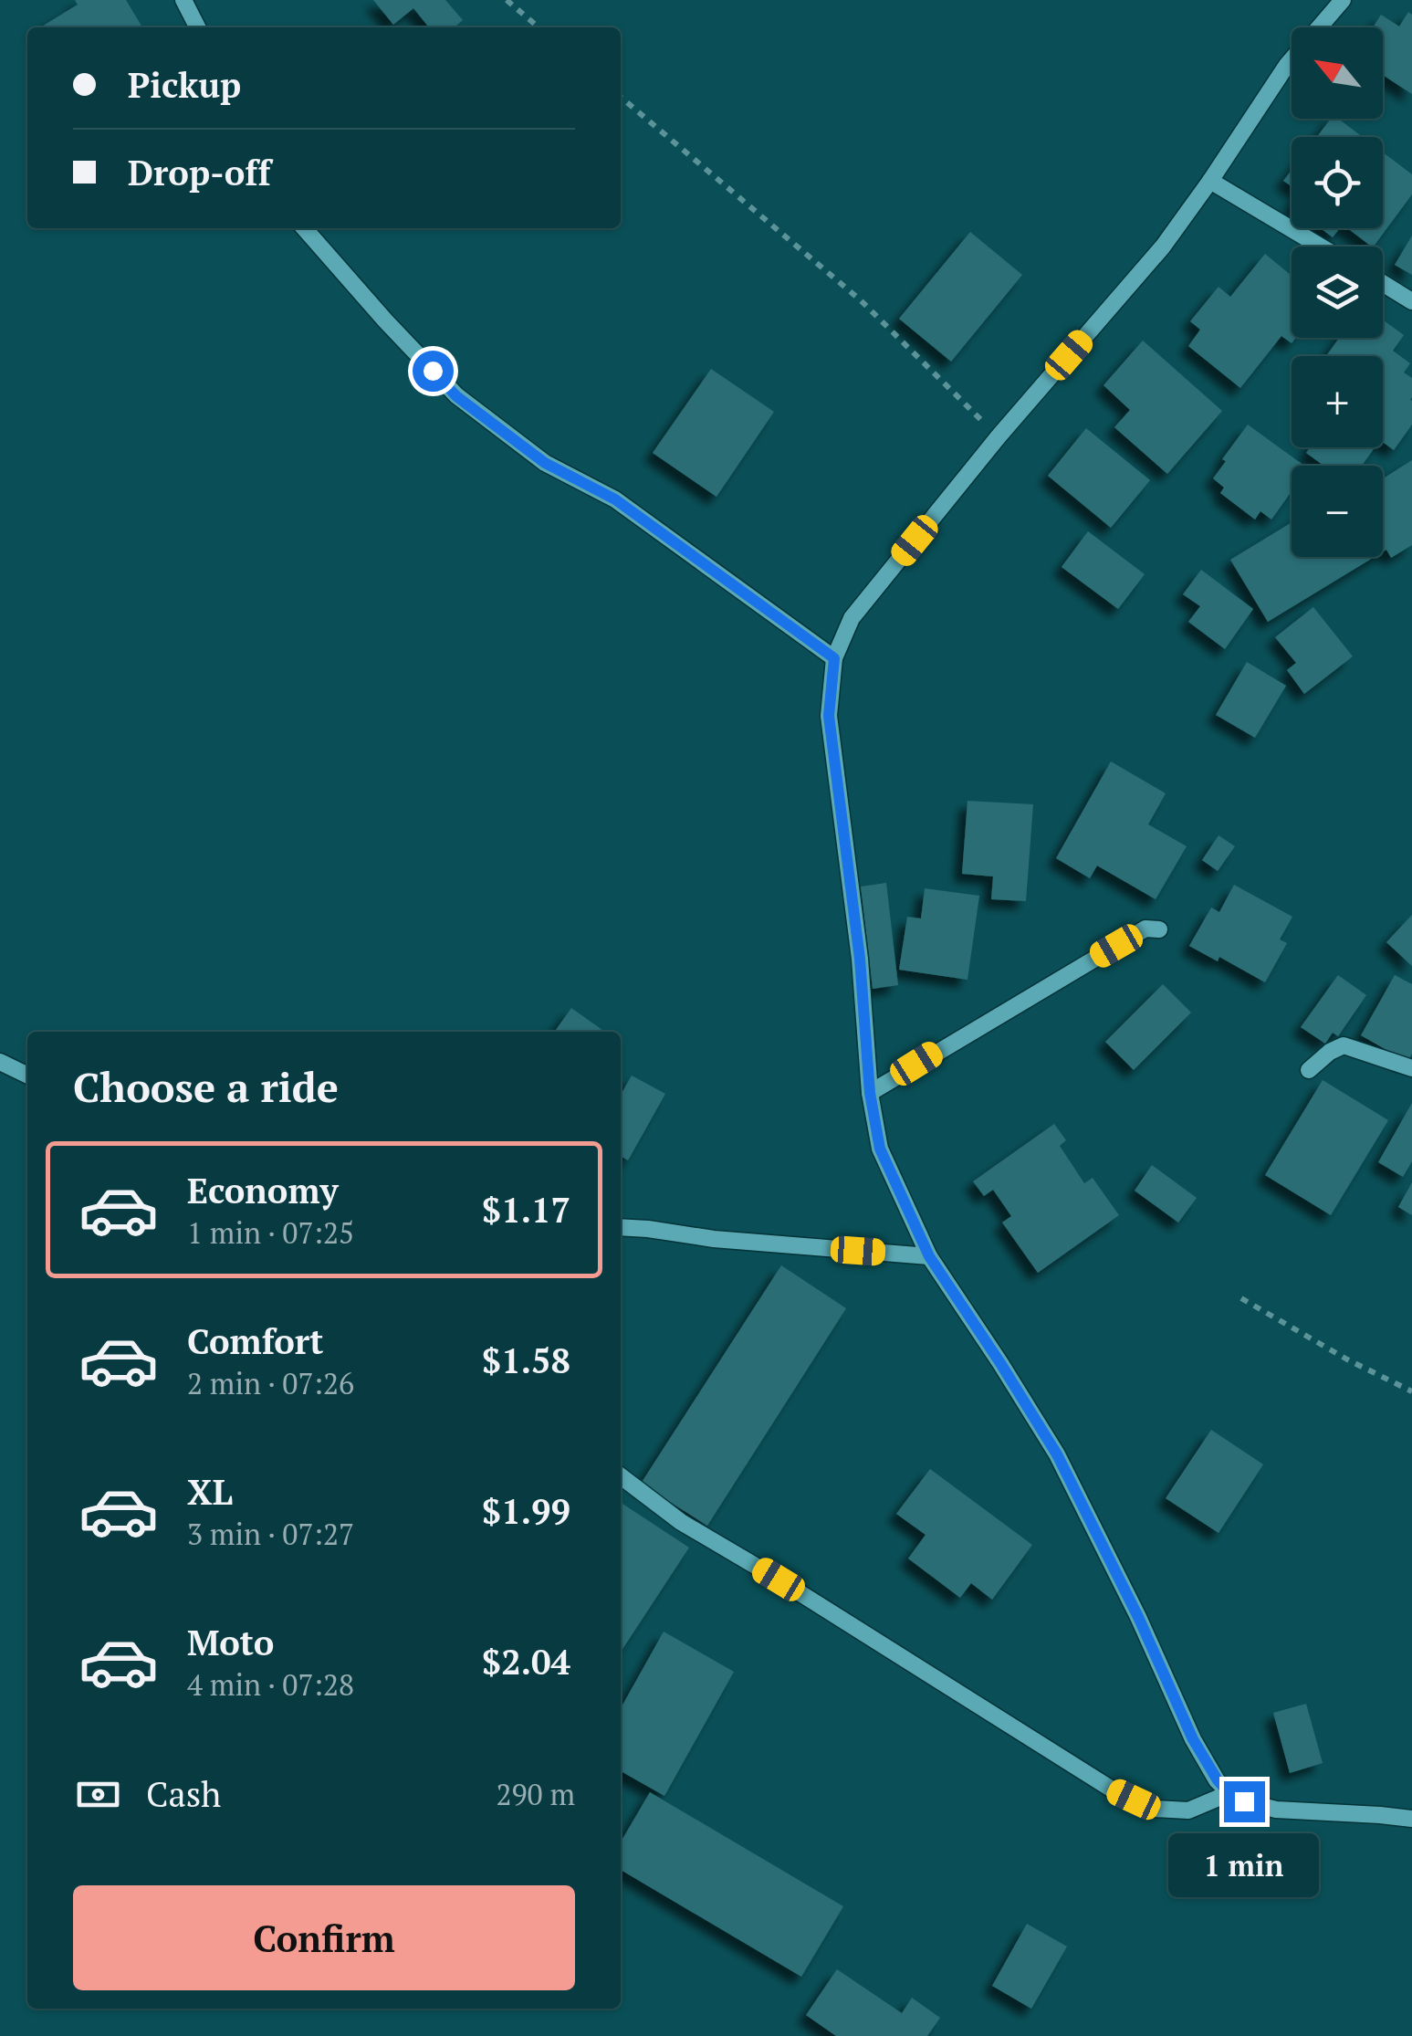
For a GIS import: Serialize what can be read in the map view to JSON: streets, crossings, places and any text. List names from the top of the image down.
{
  "north": "top left",
  "page": {
    "map_buttons": ["+", "−"],
    "banner": ["Pickup", "Drop-off"],
    "heading": "Choose a ride",
    "list": [
      {
        "name": "Economy",
        "note": "1 min · 07:25",
        "value": "$1.17"
      },
      {
        "name": "Comfort",
        "note": "2 min · 07:26",
        "value": "$1.58"
      },
      {
        "name": "XL",
        "note": "3 min · 07:27",
        "value": "$1.99"
      },
      {
        "name": "Moto",
        "note": "4 min · 07:28",
        "value": "$2.04"
      }
    ],
    "pay": ["Cash", "290 m"],
    "bubble": "1 min",
    "buttons": "Confirm"
  }
}
